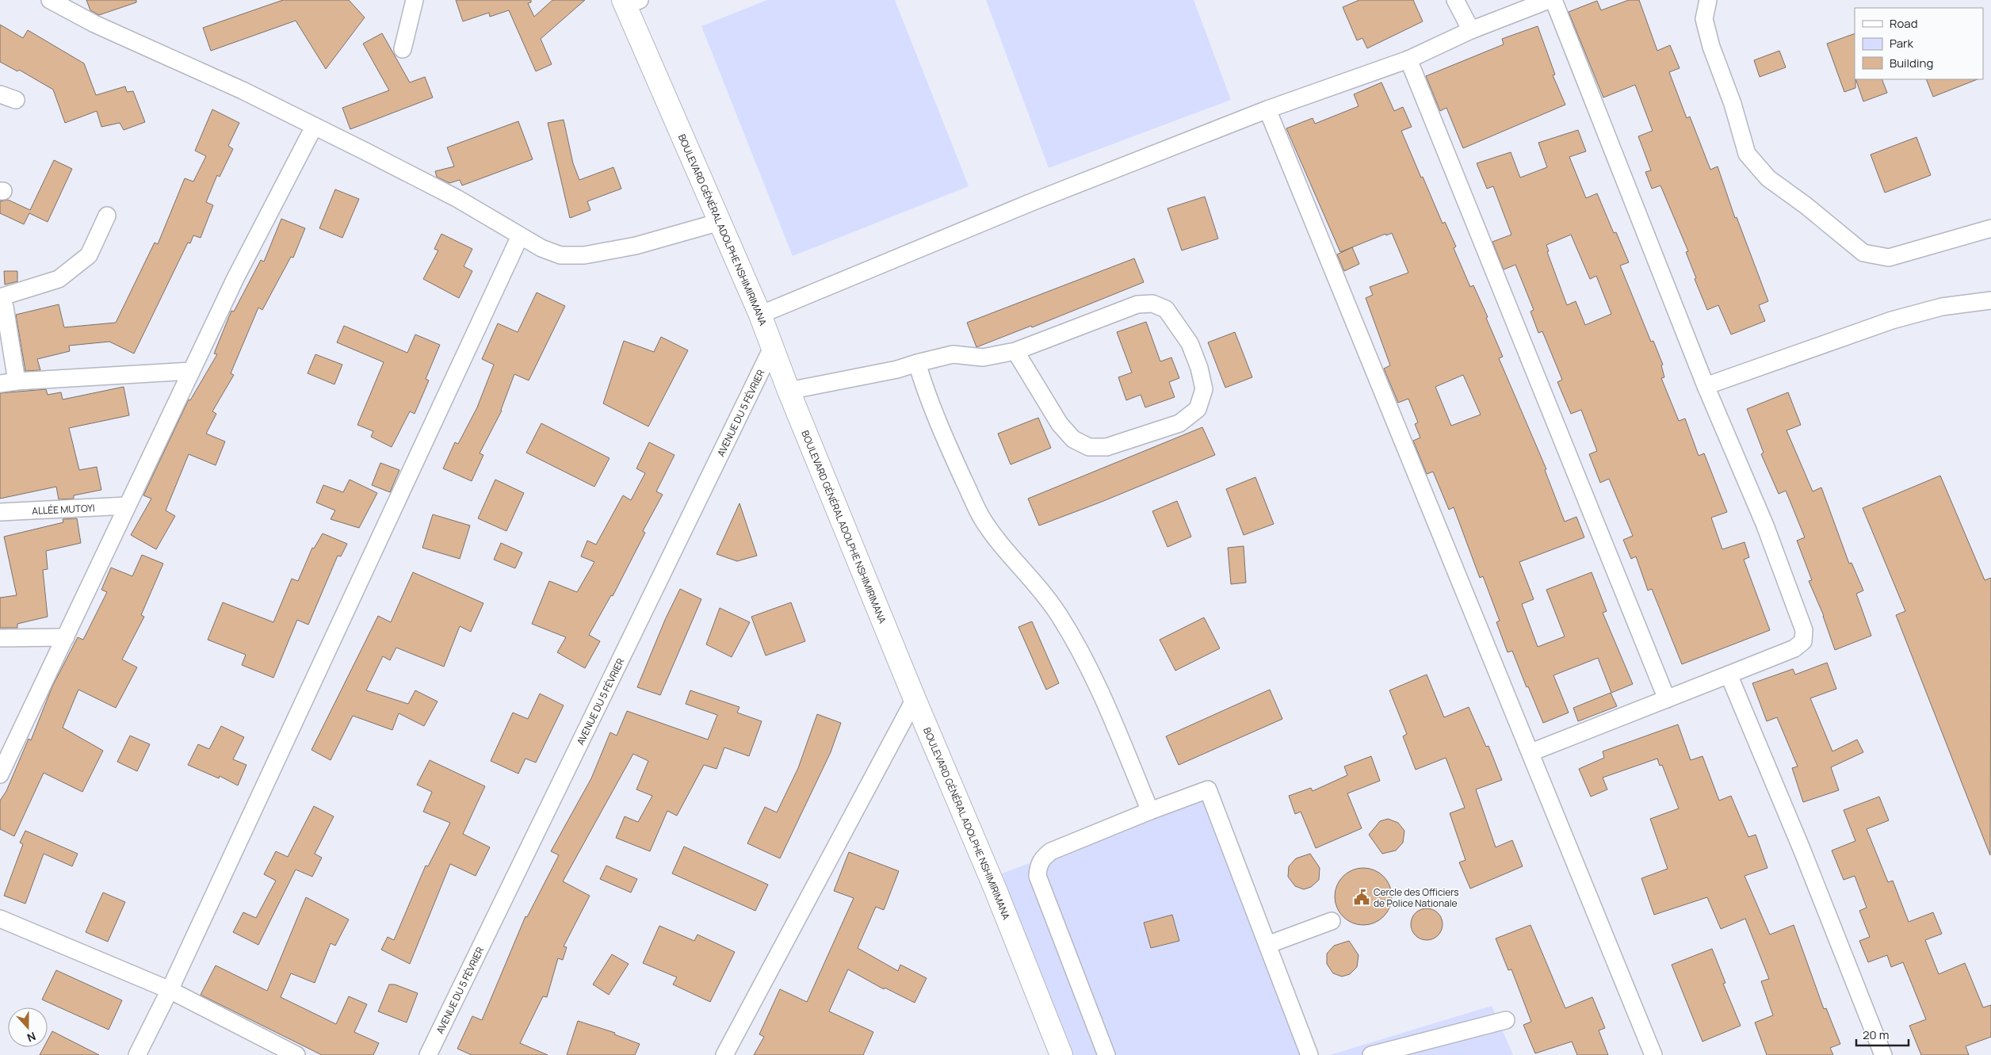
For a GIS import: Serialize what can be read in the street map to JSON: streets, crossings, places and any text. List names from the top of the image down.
{
  "streets": {
    "main road": ["BOULEVARD GÉNÉRAL ADOLPHE NSHIMIRIMANA"],
    "street": ["AVENUE DU 5 FÉVRIER", "ALLÉE MUTOYI"]
  },
  "crossings": [
    ["BOULEVARD GÉNÉRAL ADOLPHE NSHIMIRIMANA", "AVENUE DU 5 FÉVRIER"]
  ],
  "places": {
    "public building": ["Cercle des Officiers de Police Nationale"]
  },
  "legend": ["Road", "Park", "Building"],
  "scale_bar": "20 m",
  "north": "bottom"
}
